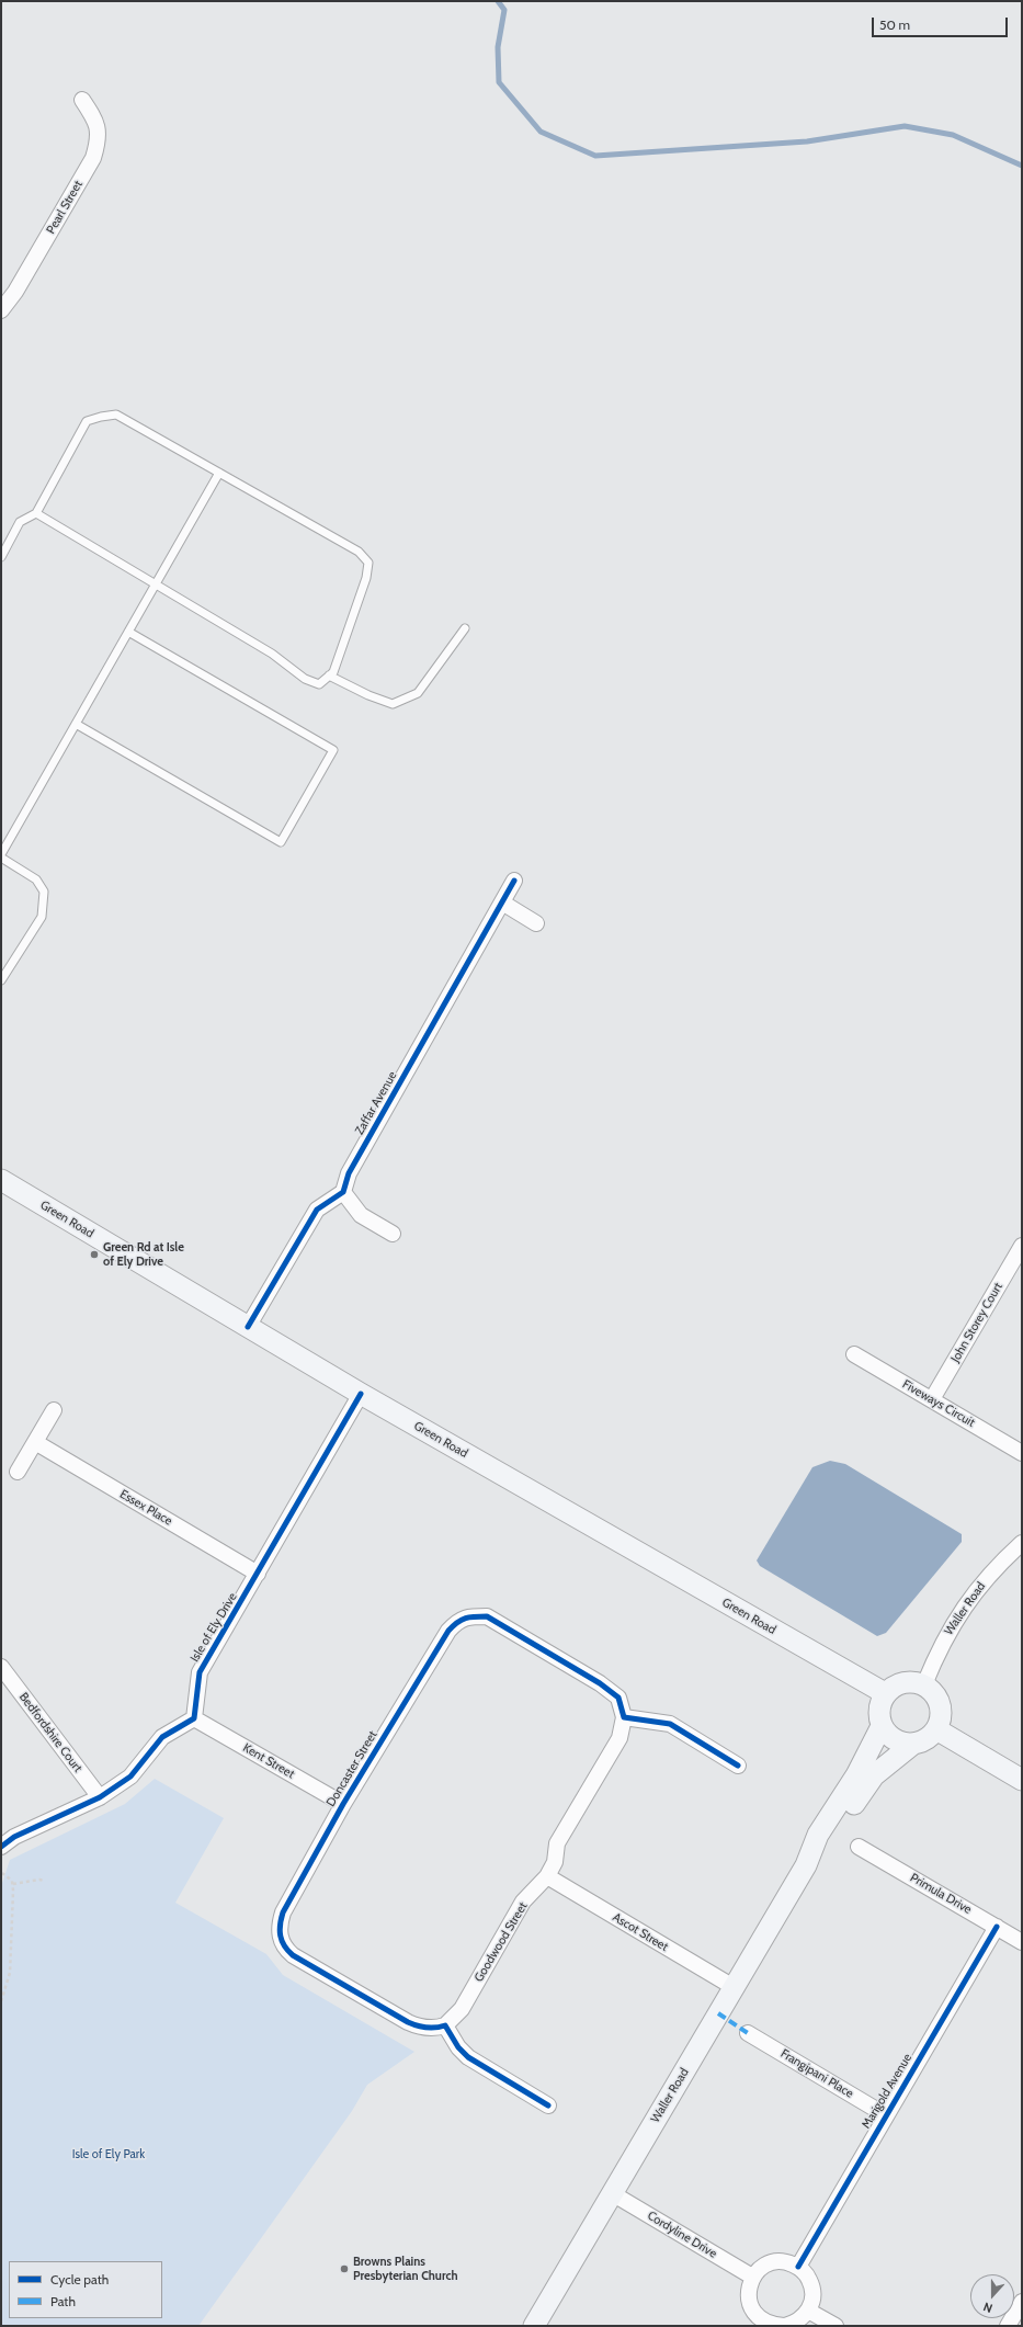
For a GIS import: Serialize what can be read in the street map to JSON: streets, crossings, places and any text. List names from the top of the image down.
{
  "streets": {
    "street": [
      "Pearl Street",
      "Zaffar Avenue",
      "Green Road",
      "John Storey Court",
      "Fiveways Circuit",
      "Essex Place",
      "Waller Road",
      "Isle of Ely Drive",
      "Bedfordshire Court",
      "Kent Street",
      "Doncaster Street",
      "Primula Drive",
      "Ascot Street",
      "Goodwood Street",
      "Frangipani Place",
      "Marigold Avenue",
      "Cordyline Drive"
    ]
  },
  "crossings": [
    ["Green Road", "Waller Road"],
    ["Green Road", "Isle of Ely Drive"],
    ["John Storey Court", "Fiveways Circuit"],
    ["Essex Place", "Isle of Ely Drive"],
    ["Waller Road", "Ascot Street"],
    ["Waller Road", "Cordyline Drive"],
    ["Isle of Ely Drive", "Kent Street"],
    ["Kent Street", "Doncaster Street"],
    ["Doncaster Street", "Goodwood Street"],
    ["Primula Drive", "Marigold Avenue"],
    ["Ascot Street", "Goodwood Street"],
    ["Frangipani Place", "Marigold Avenue"],
    ["Marigold Avenue", "Cordyline Drive"]
  ],
  "parks": ["Isle of Ely Park"],
  "places": ["Green Rd at Isle of Ely Drive", "Browns Plains Presbyterian Church"],
  "legend": ["Cycle path", "Path"],
  "scale_bar": "50 m",
  "north": "bottom"
}
